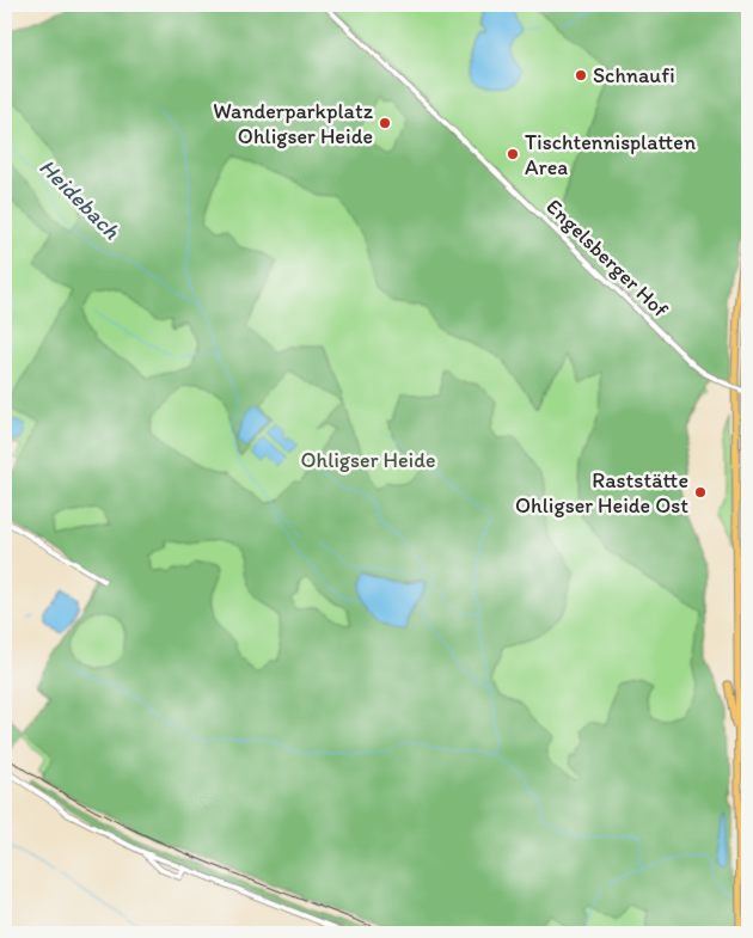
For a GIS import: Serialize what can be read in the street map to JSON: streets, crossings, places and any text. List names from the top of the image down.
{
  "streets": {
    "street": ["Engelsberger Hof"]
  },
  "water": ["Heidebach"],
  "parks": ["Ohligser Heide"],
  "places": [
    "Schnaufi",
    "Wanderparkplatz Ohligser Heide",
    "Tischtennisplatten Area",
    "Raststätte Ohligser Heide Ost"
  ]
}
